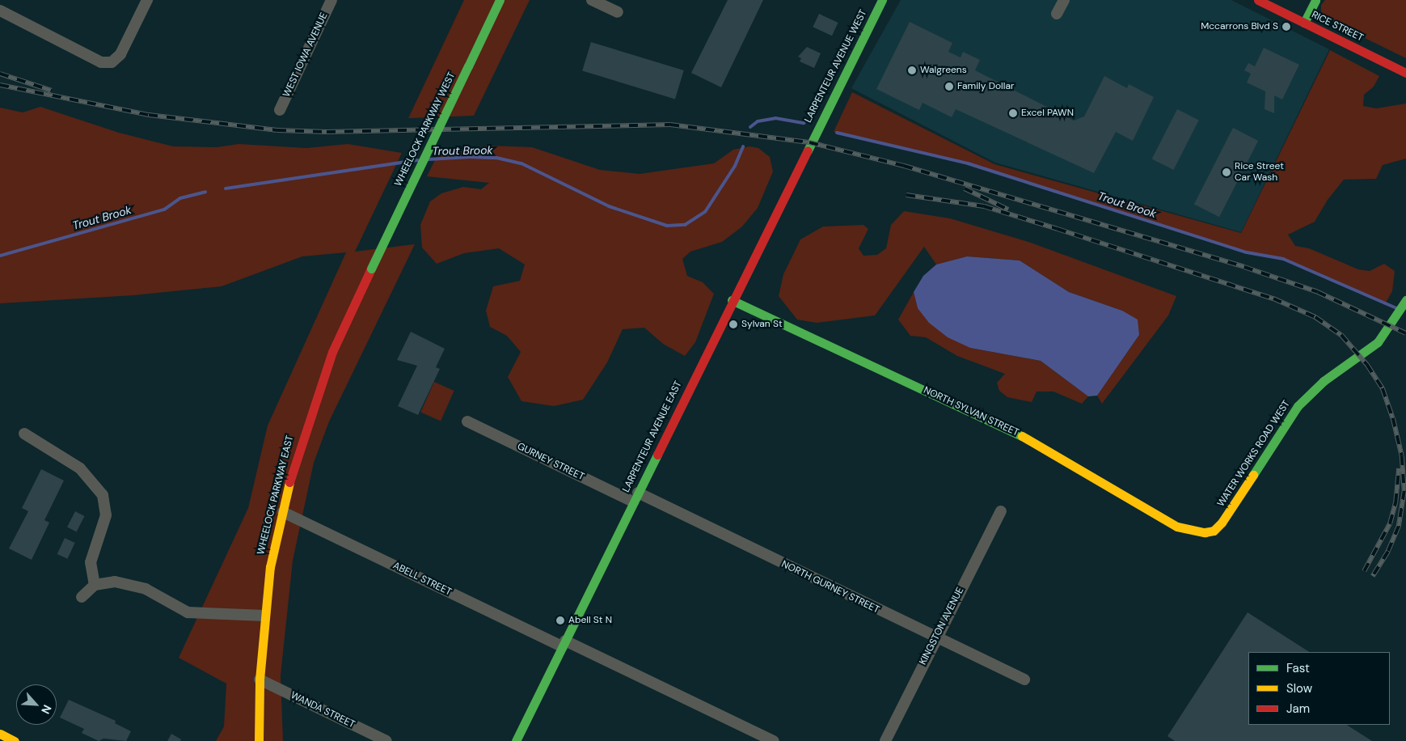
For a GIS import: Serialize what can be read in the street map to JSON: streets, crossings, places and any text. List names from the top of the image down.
{
  "streets": {
    "street": [
      "RICE STREET",
      "WEST IOWA AVENUE",
      "LARPENTEUR AVENUE WEST",
      "WHEELOCK PARKWAY WEST",
      "NORTH SYLVAN STREET",
      "LARPENTEUR AVENUE EAST",
      "WATER WORKS ROAD WEST",
      "GURNEY STREET",
      "WHEELOCK PARKWAY EAST",
      "ABELL STREET",
      "NORTH GURNEY STREET",
      "KINGSTON AVENUE",
      "WANDA STREET"
    ]
  },
  "crossings": [
    ["LARPENTEUR AVENUE WEST", "LARPENTEUR AVENUE EAST"],
    ["WHEELOCK PARKWAY WEST", "WHEELOCK PARKWAY EAST"],
    ["NORTH SYLVAN STREET", "LARPENTEUR AVENUE EAST"],
    ["NORTH SYLVAN STREET", "WATER WORKS ROAD WEST"],
    ["LARPENTEUR AVENUE EAST", "GURNEY STREET"],
    ["LARPENTEUR AVENUE EAST", "ABELL STREET"],
    ["LARPENTEUR AVENUE EAST", "NORTH GURNEY STREET"],
    ["GURNEY STREET", "NORTH GURNEY STREET"],
    ["WHEELOCK PARKWAY EAST", "ABELL STREET"],
    ["WHEELOCK PARKWAY EAST", "WANDA STREET"],
    ["NORTH GURNEY STREET", "KINGSTON AVENUE"]
  ],
  "water": ["Trout Brook"],
  "places": [
    "Mccarrons Blvd S",
    "Walgreens",
    "Family Dollar",
    "Excel PAWN",
    "Rice Street Car Wash",
    "Sylvan St",
    "Abell St N"
  ],
  "legend": ["Fast", "Slow", "Jam"],
  "north": "bottom right"
}
